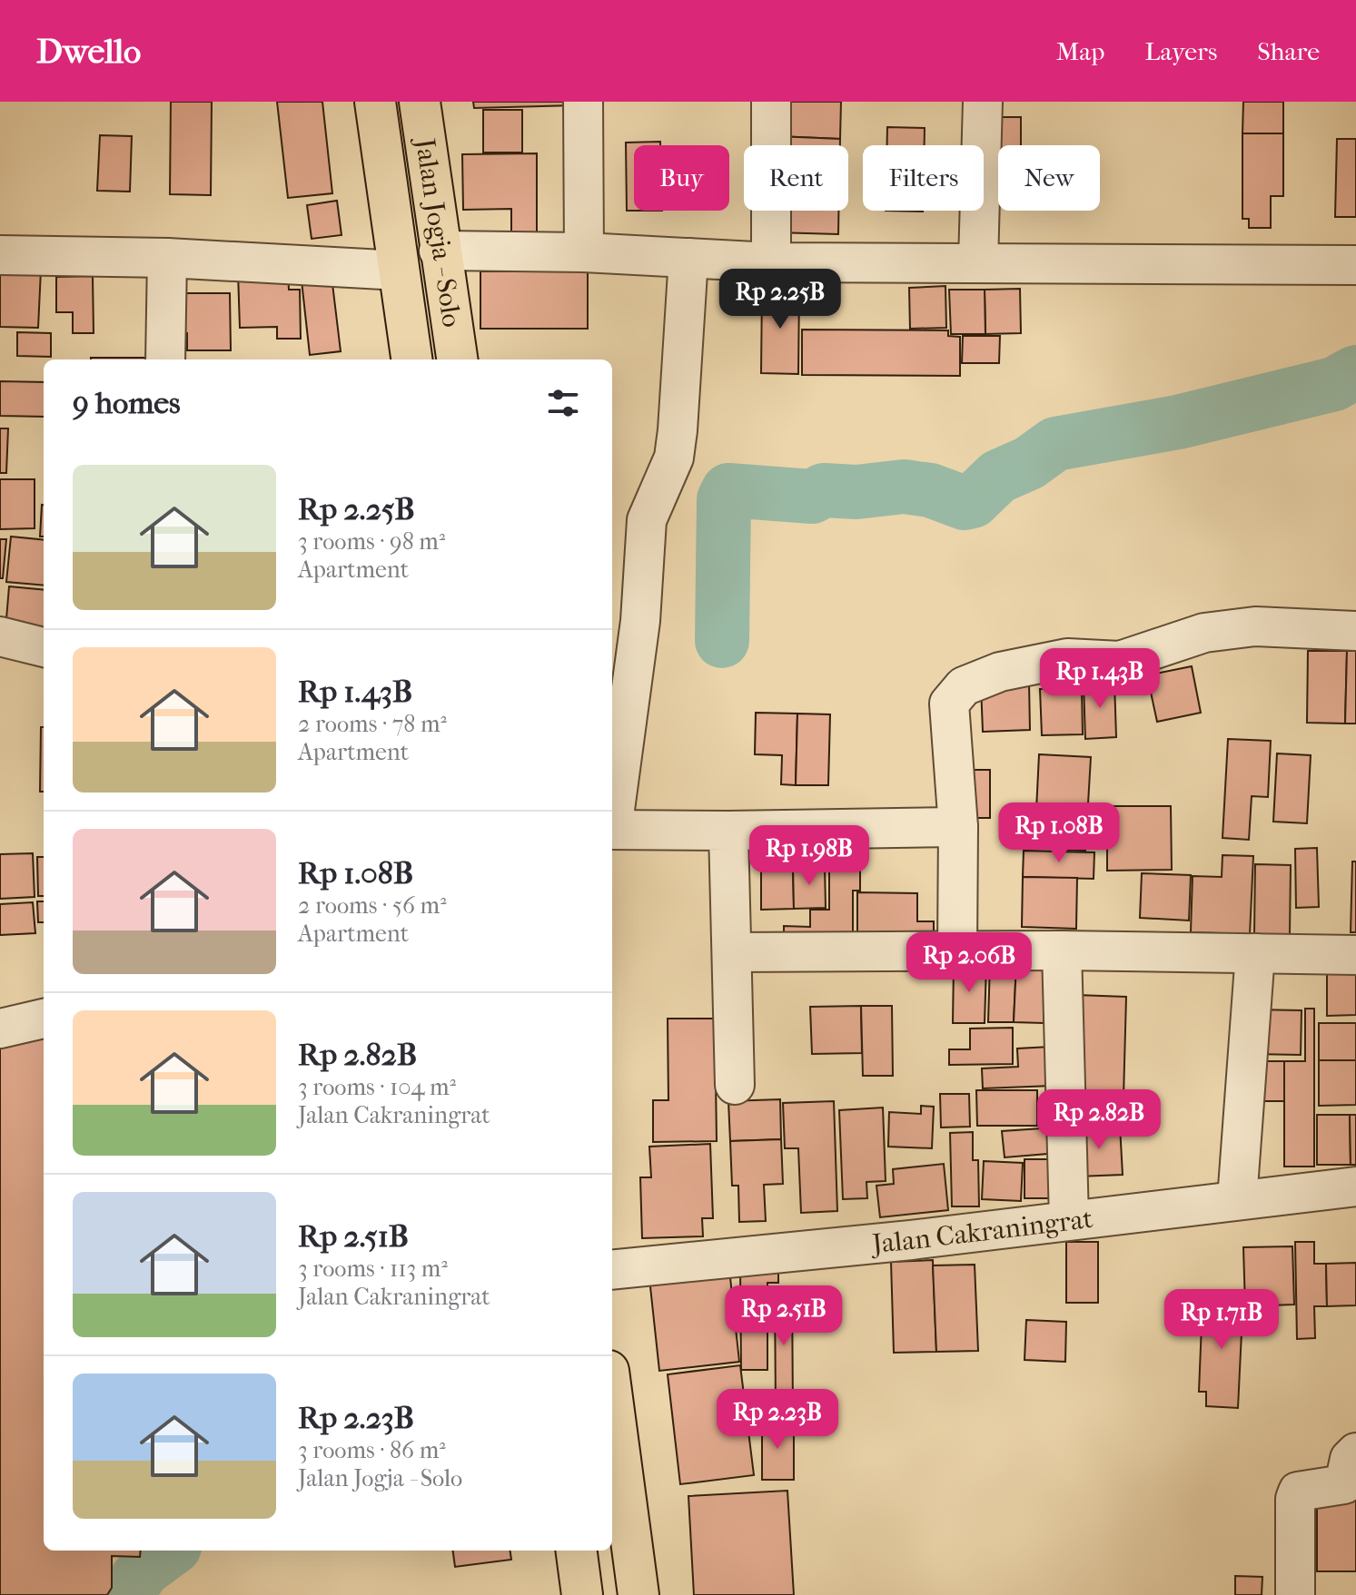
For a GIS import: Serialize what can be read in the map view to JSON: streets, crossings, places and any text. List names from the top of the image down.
{
  "streets": {
    "highway": ["Jalan Jogja - Solo"],
    "street": ["Jalan Cakraningrat"]
  },
  "page": {
    "header": "Dwello",
    "nav": ["Map", "Layers", "Share"],
    "chip": [
      "Buy",
      "Rent",
      "Filters",
      "New"
    ],
    "price": [
      "Rp 2.25B",
      "Rp 1.43B",
      "Rp 1.08B",
      "Rp 1.98B",
      "Rp 2.06B",
      "Rp 2.82B",
      "Rp 2.51B",
      "Rp 1.71B",
      "Rp 2.23B"
    ],
    "heading": "9 homes",
    "list": [
      {
        "name": "Rp 2.25B",
        "note": "3 rooms · 98 m² · Apartment"
      },
      {
        "name": "Rp 1.43B",
        "note": "2 rooms · 78 m² · Apartment"
      },
      {
        "name": "Rp 1.08B",
        "note": "2 rooms · 56 m² · Apartment"
      },
      {
        "name": "Rp 2.82B",
        "note": "3 rooms · 104 m² · Jalan Cakraningrat"
      },
      {
        "name": "Rp 2.51B",
        "note": "3 rooms · 113 m² · Jalan Cakraningrat"
      },
      {
        "name": "Rp 2.23B",
        "note": "3 rooms · 86 m² · Jalan Jogja - Solo"
      }
    ]
  }
}
